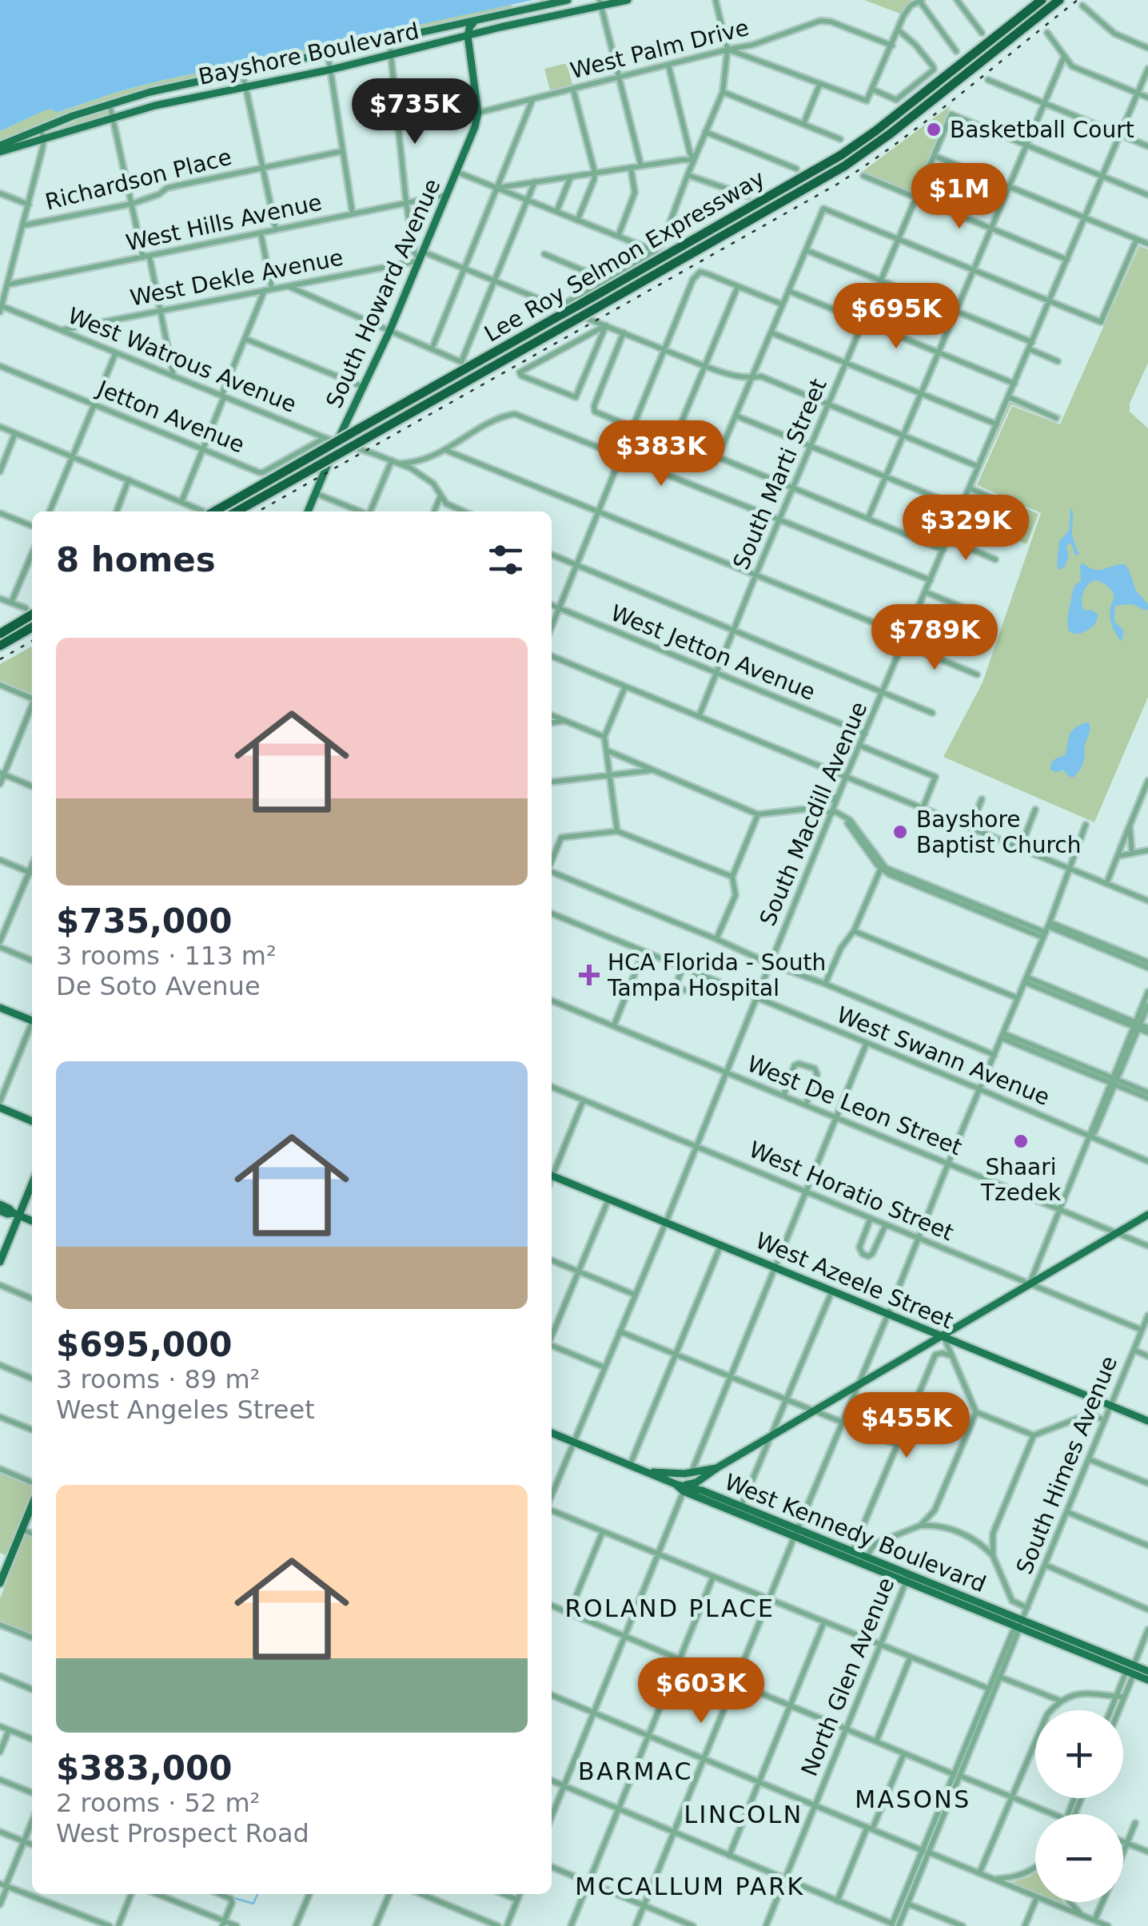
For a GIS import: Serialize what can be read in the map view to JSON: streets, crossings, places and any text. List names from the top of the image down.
{
  "streets": {
    "highway": ["Lee Roy Selmon Expressway"],
    "main road": [
      "Bayshore Boulevard",
      "South Howard Avenue",
      "West Azeele Street",
      "West Kennedy Boulevard"
    ],
    "street": [
      "West Palm Drive",
      "Richardson Place",
      "West Hills Avenue",
      "West Dekle Avenue",
      "West Watrous Avenue",
      "Jetton Avenue",
      "South Marti Street",
      "West Jetton Avenue",
      "South Macdill Avenue",
      "West Swann Avenue",
      "West De Leon Street",
      "West Horatio Street",
      "South Himes Avenue",
      "North Glen Avenue"
    ]
  },
  "crossings": [
    ["West Palm Drive", "South Howard Avenue"],
    ["Bayshore Boulevard", "South Howard Avenue"],
    ["West Hills Avenue", "South Howard Avenue"],
    ["West Dekle Avenue", "South Howard Avenue"],
    ["West Dekle Avenue", "West Watrous Avenue"],
    ["South Howard Avenue", "West Watrous Avenue"],
    ["West Watrous Avenue", "Jetton Avenue"],
    ["South Marti Street", "West Jetton Avenue"],
    ["West Jetton Avenue", "South Macdill Avenue"],
    ["South Macdill Avenue", "West Swann Avenue"],
    ["South Macdill Avenue", "West De Leon Street"],
    ["South Macdill Avenue", "West Horatio Street"],
    ["South Macdill Avenue", "West Azeele Street"],
    ["South Macdill Avenue", "West Kennedy Boulevard"],
    ["West Horatio Street", "South Himes Avenue"],
    ["West Azeele Street", "South Himes Avenue"],
    ["South Himes Avenue", "West Kennedy Boulevard"],
    ["West Kennedy Boulevard", "North Glen Avenue"]
  ],
  "districts": [
    "ROLAND PLACE",
    "BARMAC",
    "MASONS",
    "LINCOLN",
    "MCCALLUM PARK"
  ],
  "places": {
    "other": ["Basketball Court", "Bayshore Baptist Church", "Shaari Tzedek"],
    "health": ["HCA Florida - South Tampa Hospital"]
  },
  "page": {
    "price": [
      "$735K",
      "$1M",
      "$695K",
      "$383K",
      "$329K",
      "$789K",
      "$455K",
      "$603K"
    ],
    "heading": "8 homes",
    "list": [
      {
        "name": "$735,000",
        "note": "3 rooms · 113 m² · De Soto Avenue"
      },
      {
        "name": "$695,000",
        "note": "3 rooms · 89 m² · West Angeles Street"
      },
      {
        "name": "$383,000",
        "note": "2 rooms · 52 m² · West Prospect Road"
      }
    ],
    "map_buttons": ["+", "−"]
  }
}
